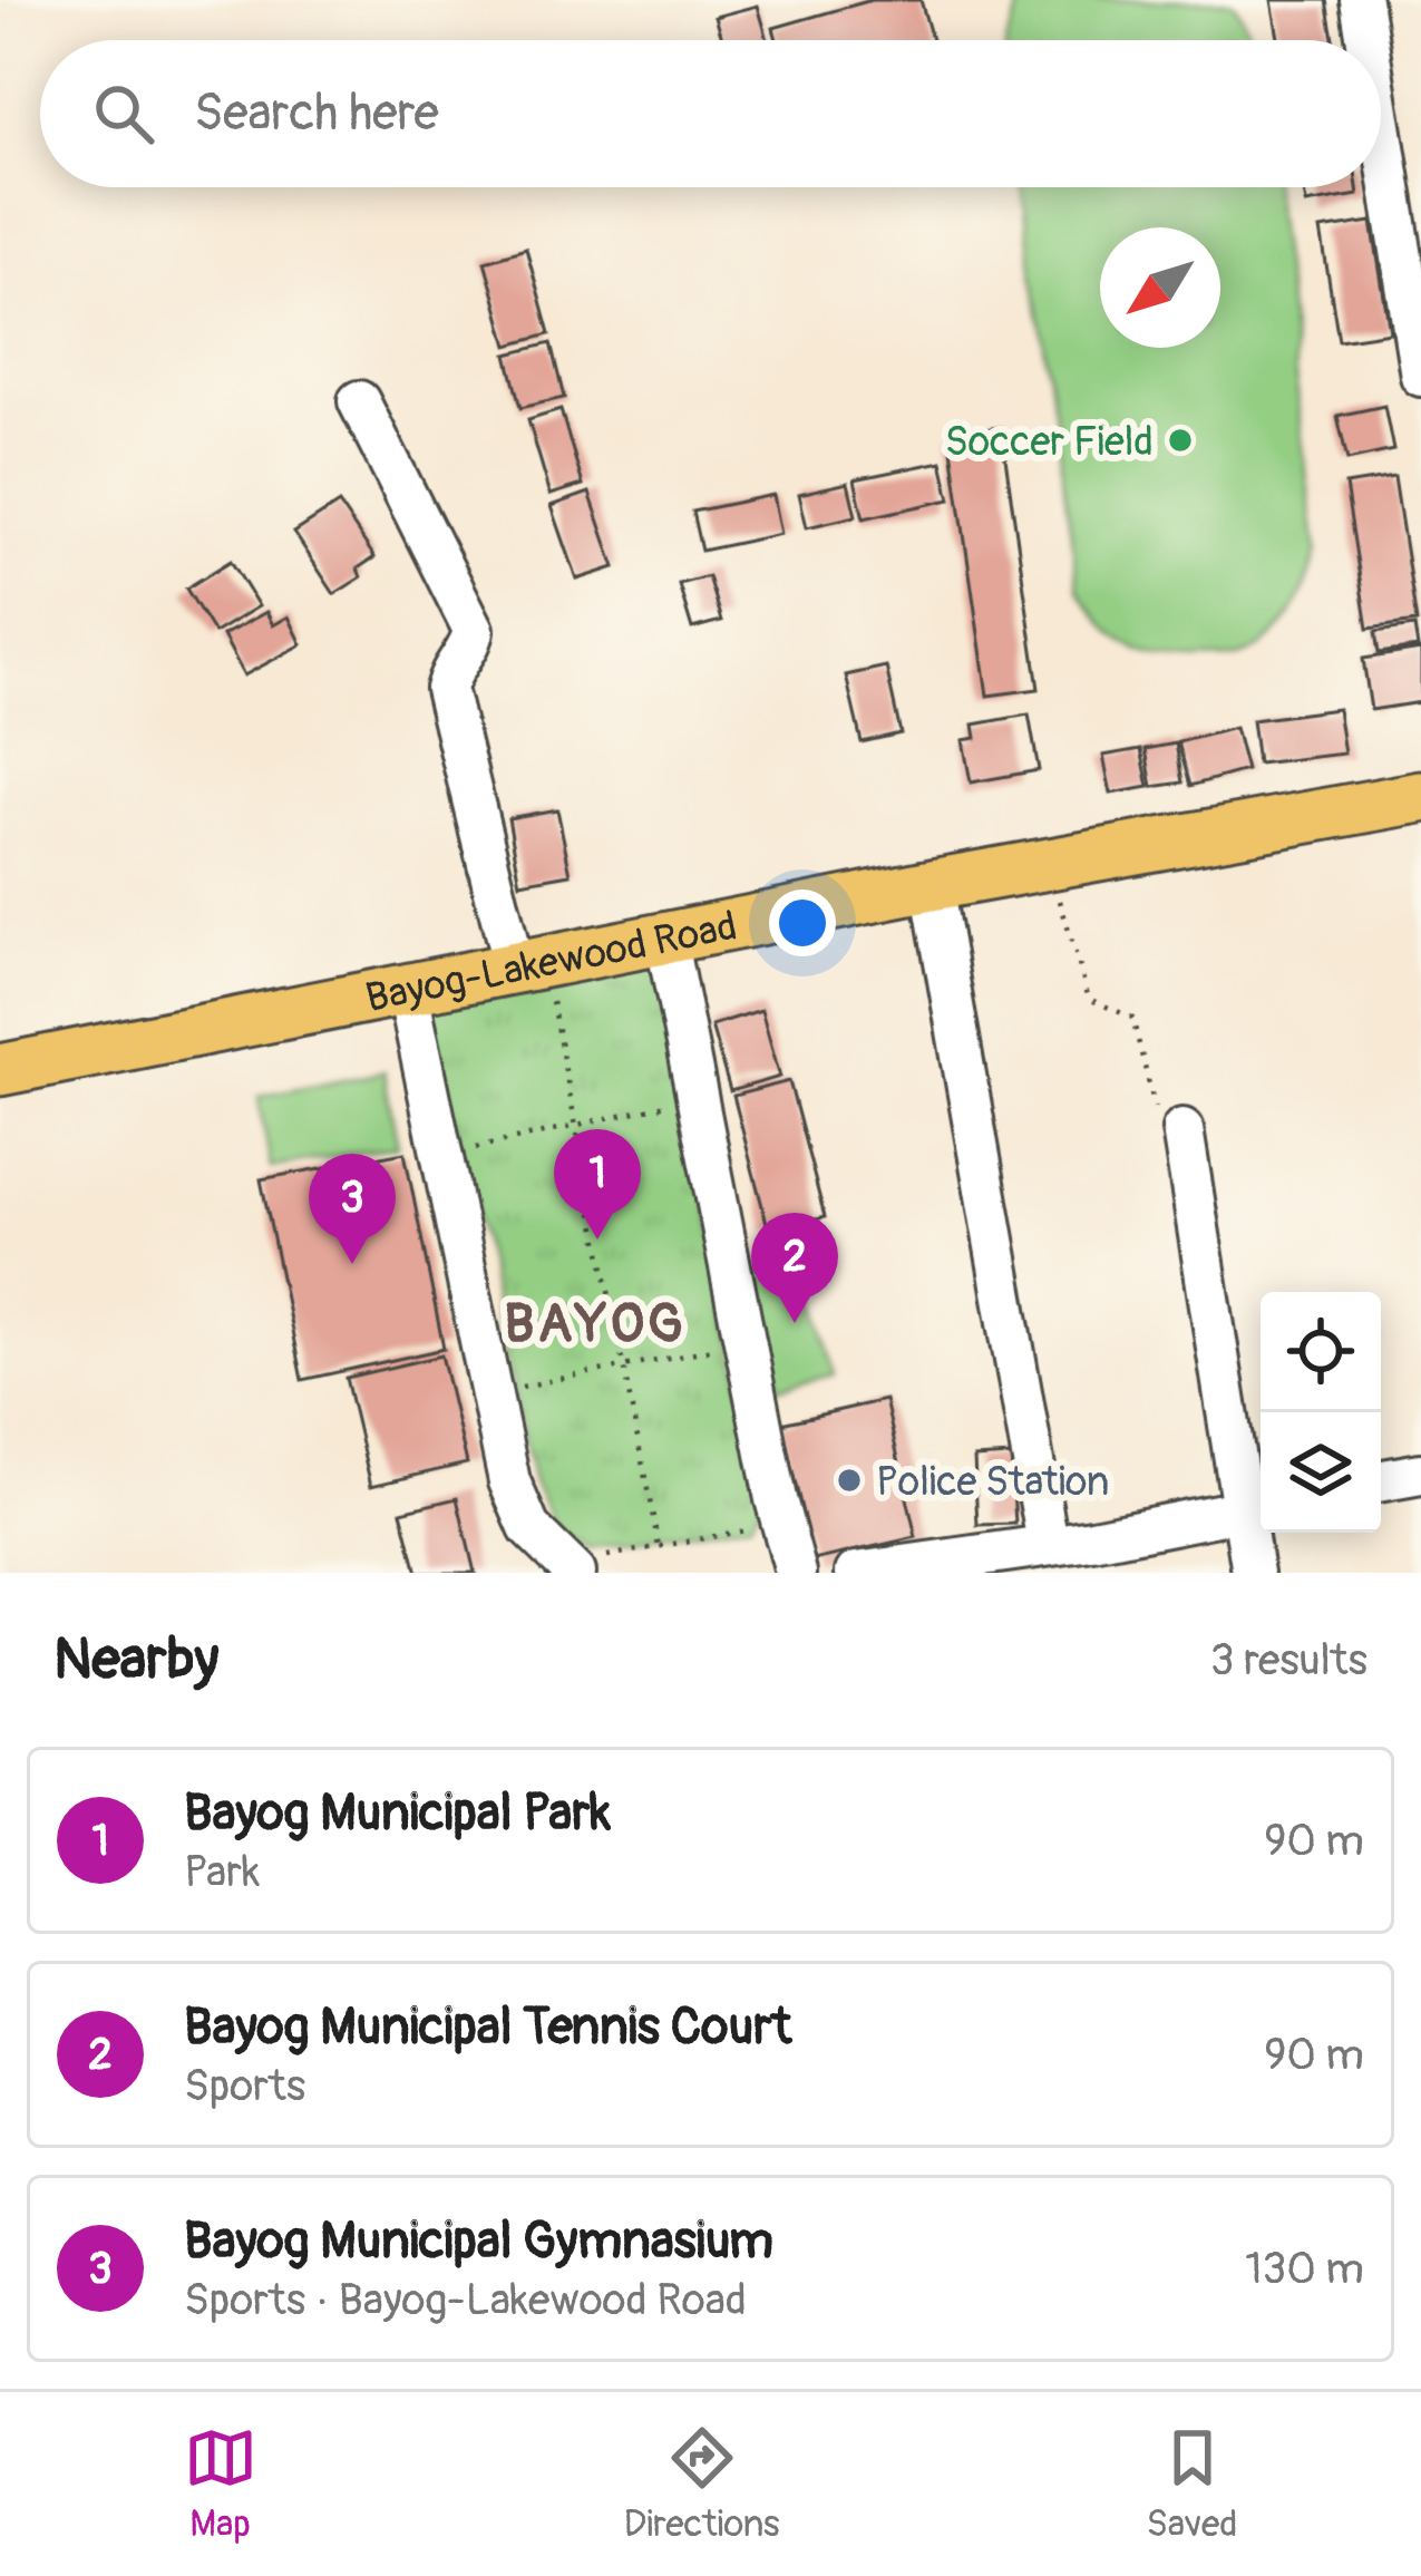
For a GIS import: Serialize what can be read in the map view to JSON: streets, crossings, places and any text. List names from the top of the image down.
{
  "streets": {
    "main road": ["Bayog-Lakewood Road"]
  },
  "districts": ["BAYOG"],
  "places": ["Soccer Field", "Police Station"],
  "north": "bottom left",
  "page": {
    "search": "Search here",
    "pins": ["1", "3", "2"],
    "heading": ["Nearby", "3 results"],
    "list": [
      {
        "mark": "1",
        "name": "Bayog Municipal Park",
        "note": "Park",
        "value": "90 m"
      },
      {
        "mark": "2",
        "name": "Bayog Municipal Tennis Court",
        "note": "Sports",
        "value": "90 m"
      },
      {
        "mark": "3",
        "name": "Bayog Municipal Gymnasium",
        "note": "Sports · Bayog-Lakewood Road",
        "value": "130 m"
      }
    ],
    "nav": ["Map", "Directions", "Saved"]
  }
}
